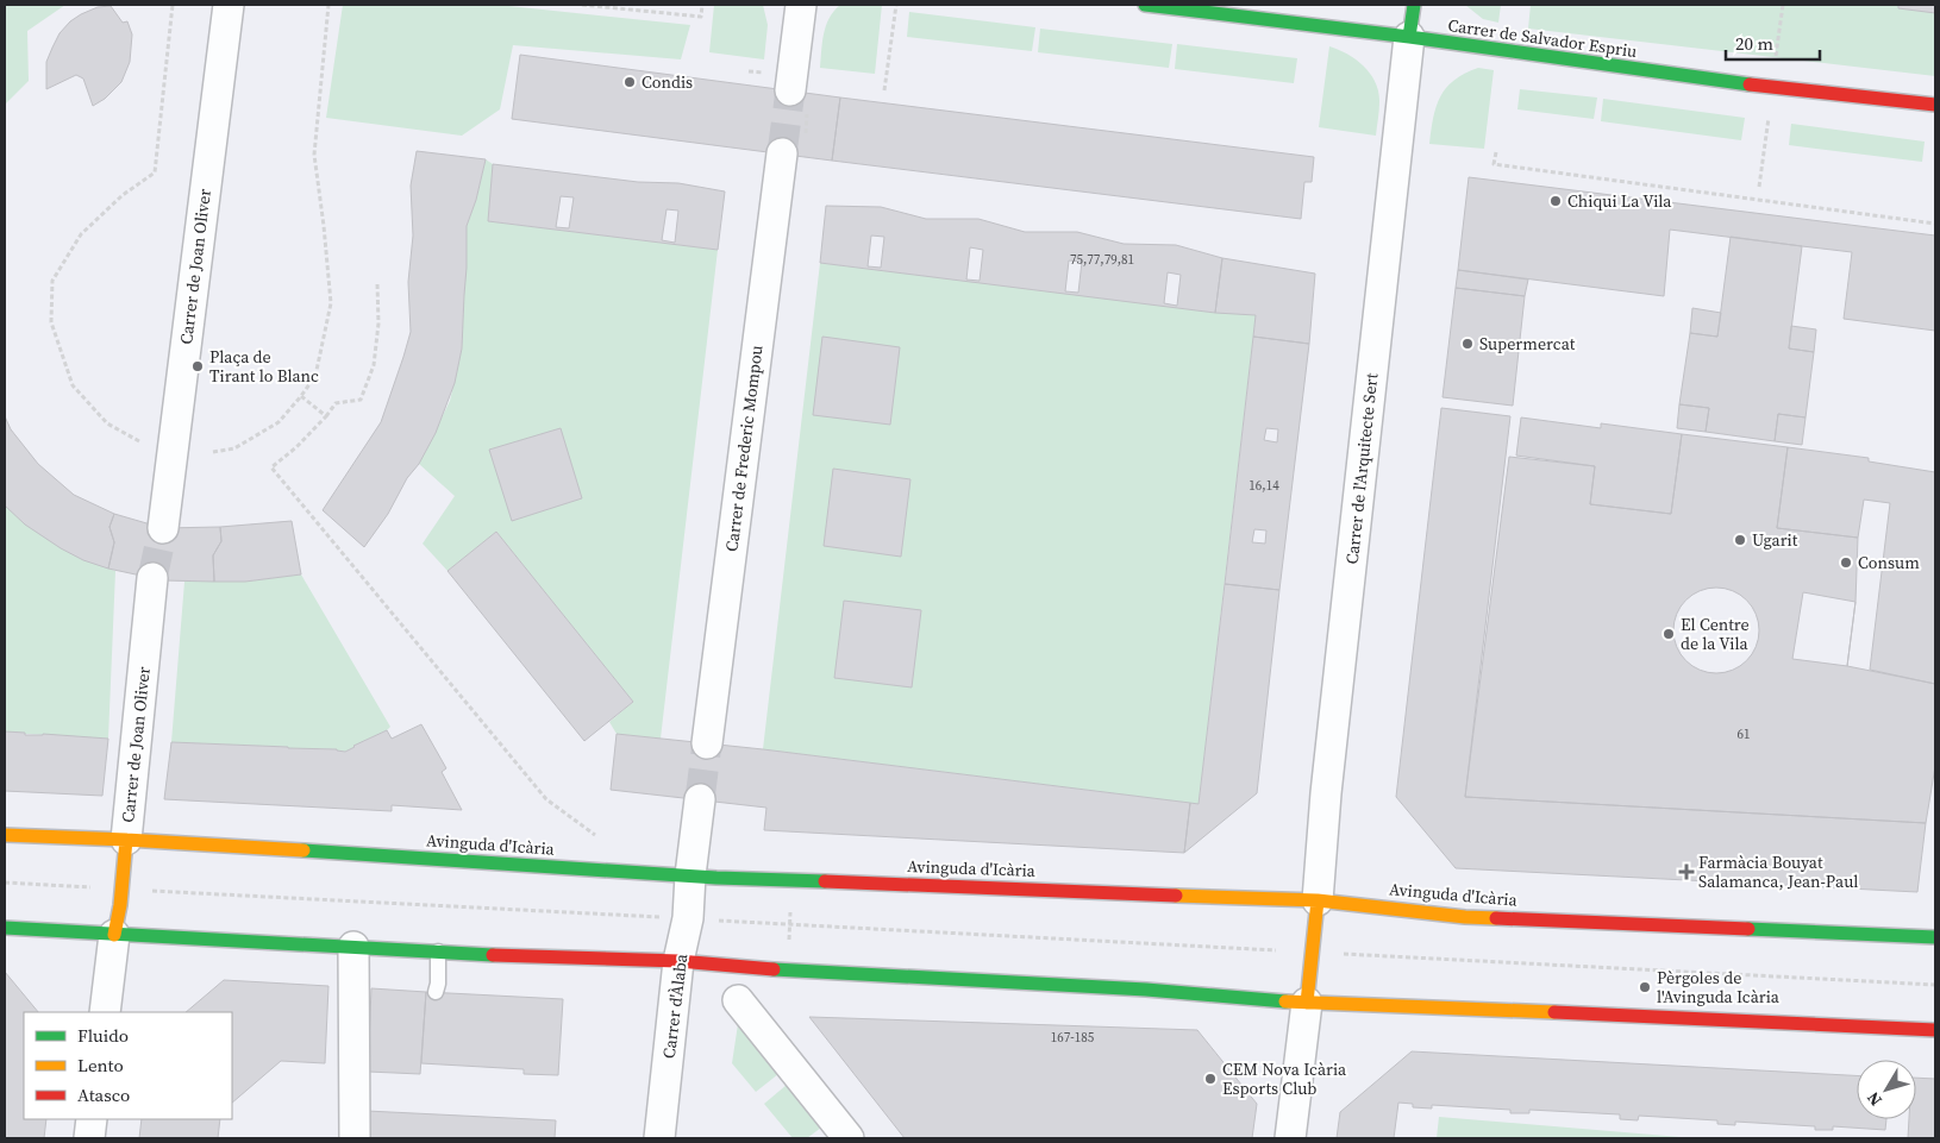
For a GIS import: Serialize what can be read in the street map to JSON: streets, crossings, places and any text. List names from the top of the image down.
{
  "streets": {
    "street": [
      "Carrer de Salvador Espriu",
      "Carrer de Joan Oliver",
      "Carrer de Frederic Mompou",
      "Carrer de l'Arquitecte Sert",
      "Avinguda d'Icària",
      "Carrer d'Àlaba"
    ]
  },
  "crossings": [
    ["Carrer de Salvador Espriu", "Carrer de l'Arquitecte Sert"],
    ["Carrer de Joan Oliver", "Avinguda d'Icària"],
    ["Carrer de l'Arquitecte Sert", "Avinguda d'Icària"],
    ["Avinguda d'Icària", "Carrer d'Àlaba"]
  ],
  "places": {
    "other": [
      "Condis",
      "Chiqui La Vila",
      "Supermercat",
      "Plaça de Tirant lo Blanc",
      "Ugarit",
      "Consum",
      "El Centre de la Vila",
      "Pèrgoles de l'Avinguda Icària",
      "CEM Nova Icària Esports Club"
    ],
    "health": ["Farmàcia Bouyat Salamanca, Jean-Paul"]
  },
  "house_numbers": [
    "75,77,79,81",
    "16,14",
    "61",
    "167-185"
  ],
  "legend": ["Fluido", "Lento", "Atasco"],
  "scale_bar": "20 m",
  "north": "bottom left"
}
